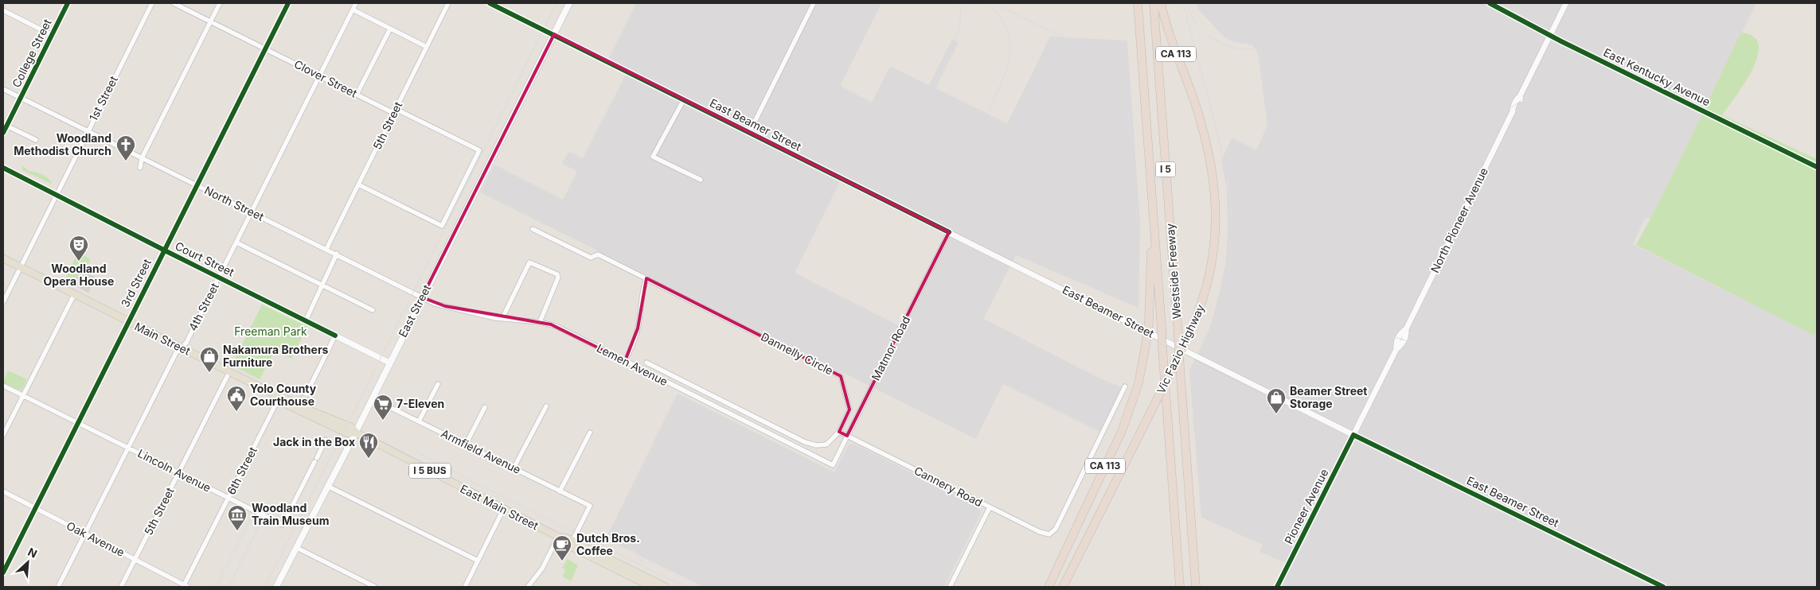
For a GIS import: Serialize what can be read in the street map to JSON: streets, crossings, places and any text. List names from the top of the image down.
{
  "streets": {
    "highway": [
      "CA 113",
      "I 5",
      "Westside Freeway",
      "Vic Fazio Highway"
    ],
    "main road": [
      "East Street",
      "Main Street",
      "I 5 BUS",
      "East Main Street"
    ],
    "street": [
      "College Street",
      "East Kentucky Avenue",
      "Clover Street",
      "1st Street",
      "East Beamer Street",
      "5th Street",
      "North Street",
      "North Pioneer Avenue",
      "Court Street",
      "3rd Street",
      "4th Street",
      "Matmor Road",
      "Dannelly Circle",
      "Lemen Avenue",
      "Armfield Avenue",
      "Lincoln Avenue",
      "6th Street",
      "Cannery Road",
      "Pioneer Avenue",
      "Oak Avenue"
    ]
  },
  "crossings": [
    ["College Street", "North Street"],
    ["CA 113", "Westside Freeway"],
    ["East Kentucky Avenue", "North Pioneer Avenue"],
    ["Clover Street", "5th Street"],
    ["Clover Street", "3rd Street"],
    ["Clover Street", "4th Street"],
    ["1st Street", "North Street"],
    ["1st Street", "Court Street"],
    ["1st Street", "Main Street"],
    ["East Beamer Street", "North Pioneer Avenue"],
    ["East Beamer Street", "East Street"],
    ["East Beamer Street", "Matmor Road"],
    ["East Beamer Street", "Pioneer Avenue"],
    ["5th Street", "North Street"],
    ["5th Street", "Main Street"],
    ["5th Street", "Lincoln Avenue"],
    ["5th Street", "Oak Avenue"],
    ["North Street", "3rd Street"],
    ["North Street", "4th Street"],
    ["North Street", "East Street"],
    ["North Street", "Lemen Avenue"],
    ["North Pioneer Avenue", "Pioneer Avenue"],
    ["Court Street", "3rd Street"],
    ["Court Street", "4th Street"],
    ["Court Street", "East Street"],
    ["3rd Street", "Main Street"],
    ["3rd Street", "Lincoln Avenue"],
    ["3rd Street", "Oak Avenue"],
    ["4th Street", "Main Street"],
    ["4th Street", "Lincoln Avenue"],
    ["4th Street", "Oak Avenue"],
    ["East Street", "Main Street"],
    ["East Street", "Lemen Avenue"],
    ["East Street", "Armfield Avenue"],
    ["East Street", "East Main Street"],
    ["Main Street", "6th Street"],
    ["Main Street", "East Main Street"],
    ["Matmor Road", "Lemen Avenue"],
    ["Matmor Road", "Cannery Road"],
    ["Dannelly Circle", "Cannery Road"],
    ["Armfield Avenue", "East Main Street"],
    ["Lincoln Avenue", "6th Street"],
    ["6th Street", "Oak Avenue"]
  ],
  "parks": ["Freeman Park"],
  "places": {
    "church": ["Woodland Methodist Church"],
    "theatre": ["Woodland Opera House"],
    "shop": ["Nakamura Brothers Furniture", "Beamer Street Storage"],
    "public building": ["Yolo County Courthouse"],
    "supermarket": ["7-Eleven"],
    "restaurant": ["Jack in the Box"],
    "museum": ["Woodland Train Museum"],
    "cafe": ["Dutch Bros. Coffee"]
  },
  "north": "top right"
}
